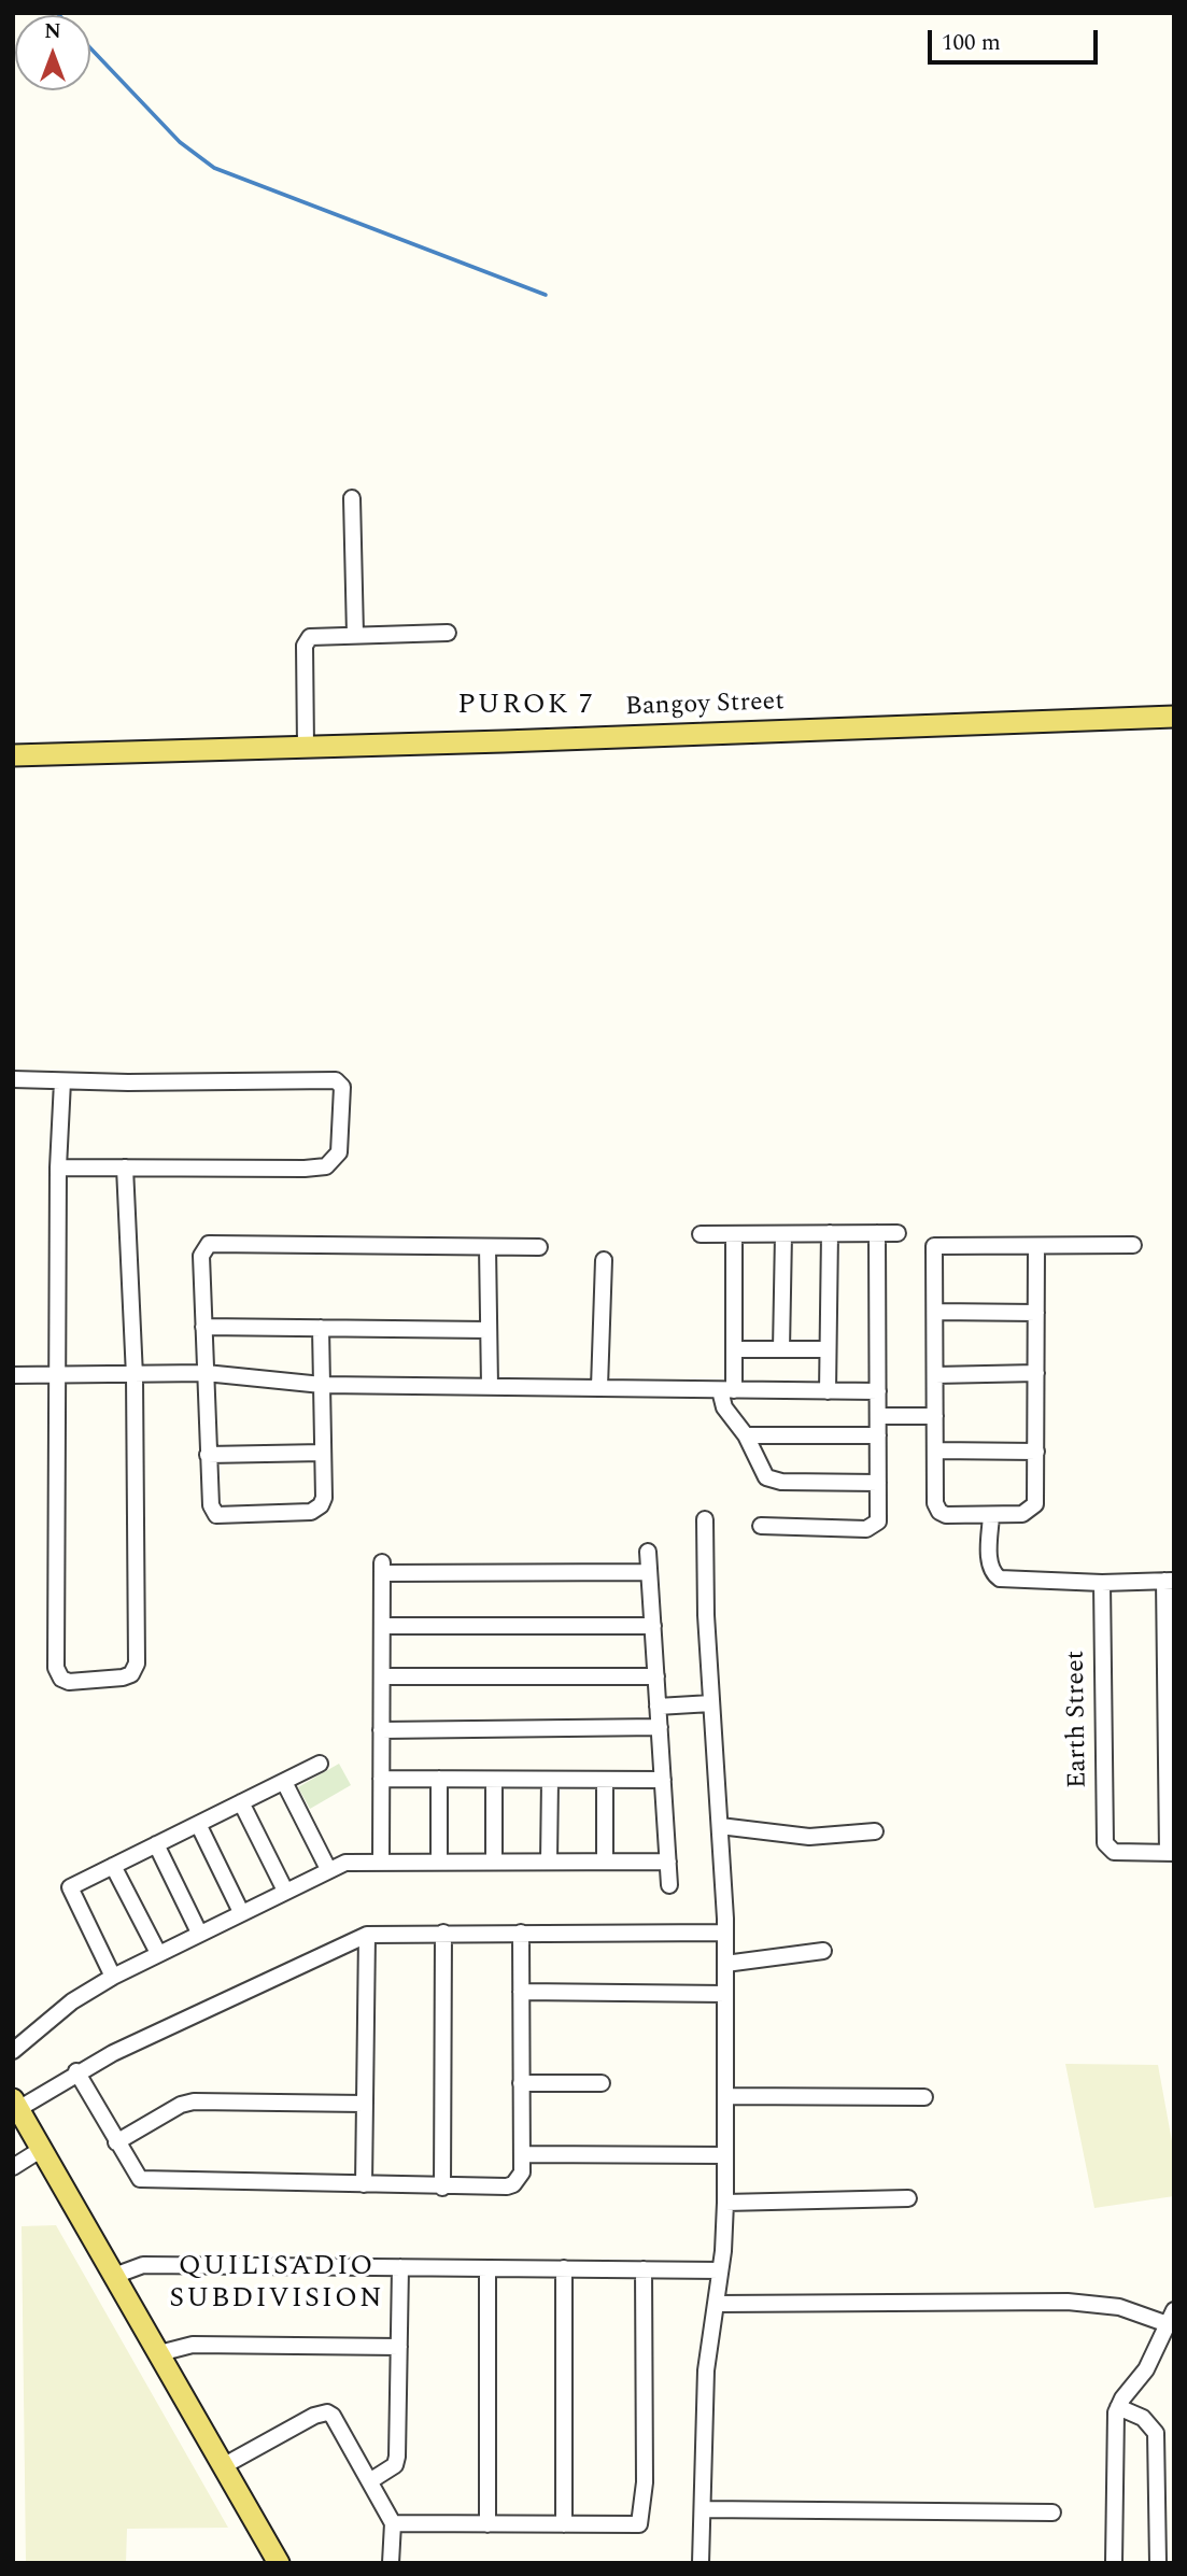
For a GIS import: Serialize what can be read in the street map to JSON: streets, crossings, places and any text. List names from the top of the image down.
{
  "streets": {
    "main road": ["Bangoy Street"],
    "street": ["Earth Street"]
  },
  "districts": ["PUROK 7", "QUILISADIO SUBDIVISION"],
  "scale_bar": "100 m",
  "north": "top"
}
